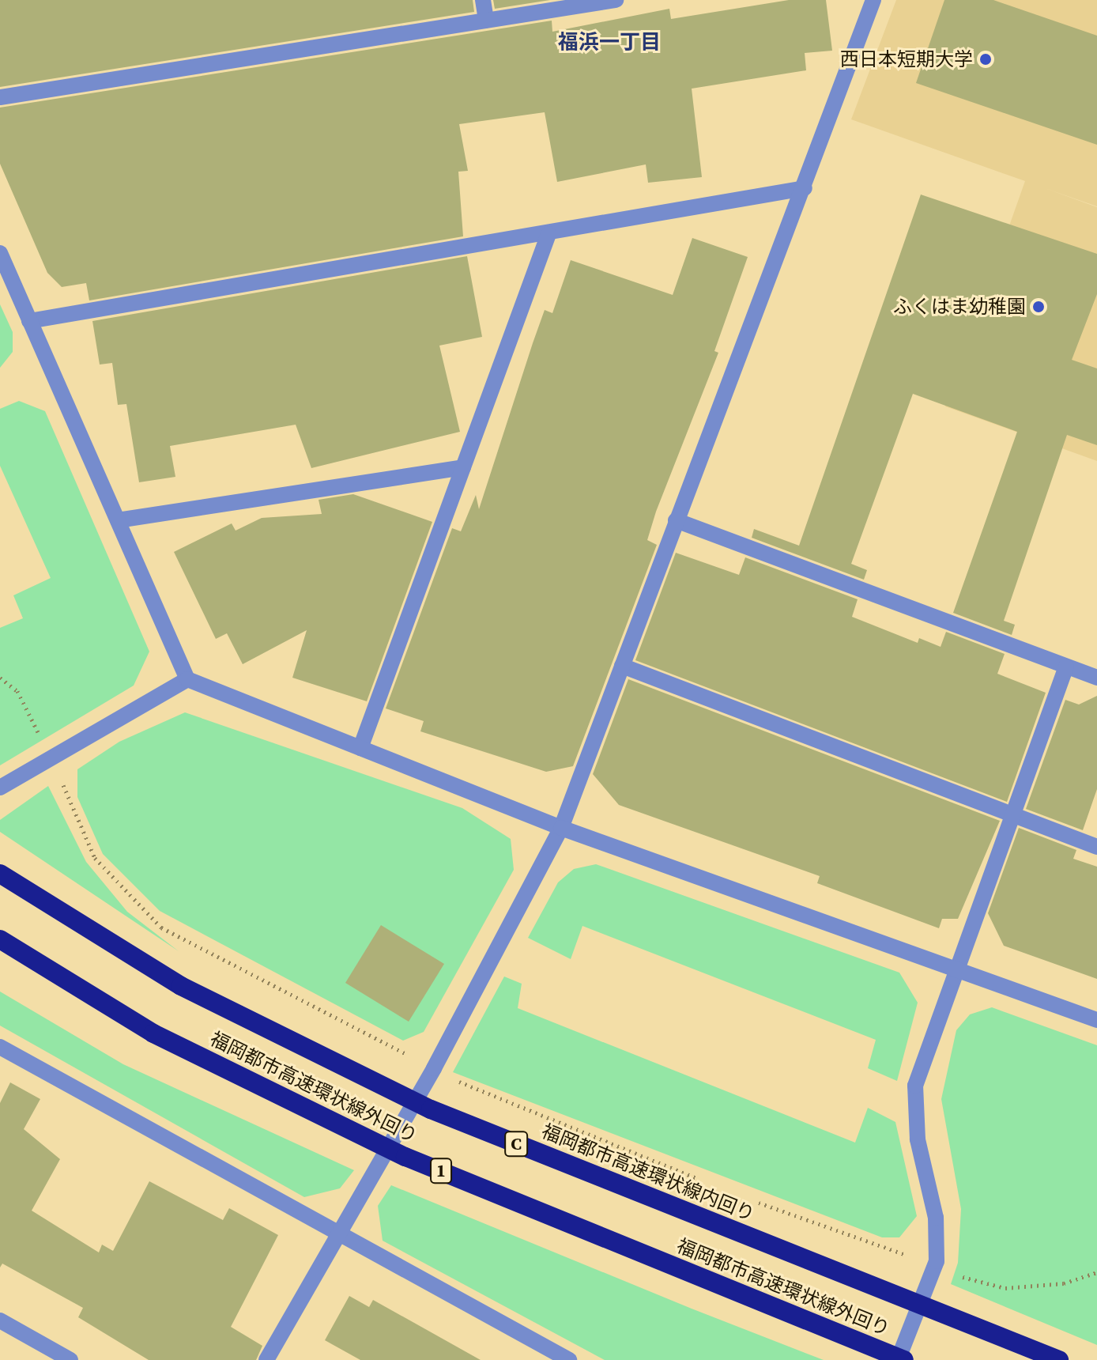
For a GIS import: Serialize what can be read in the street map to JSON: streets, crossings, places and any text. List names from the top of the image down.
{
  "streets": {
    "highway": [
      "福岡都市高速環状線外回り",
      "C",
      "1",
      "福岡都市高速環状線内回り"
    ]
  },
  "districts": ["福浜一丁目"],
  "places": ["西日本短期大学", "ふくはま幼稚園"]
}
